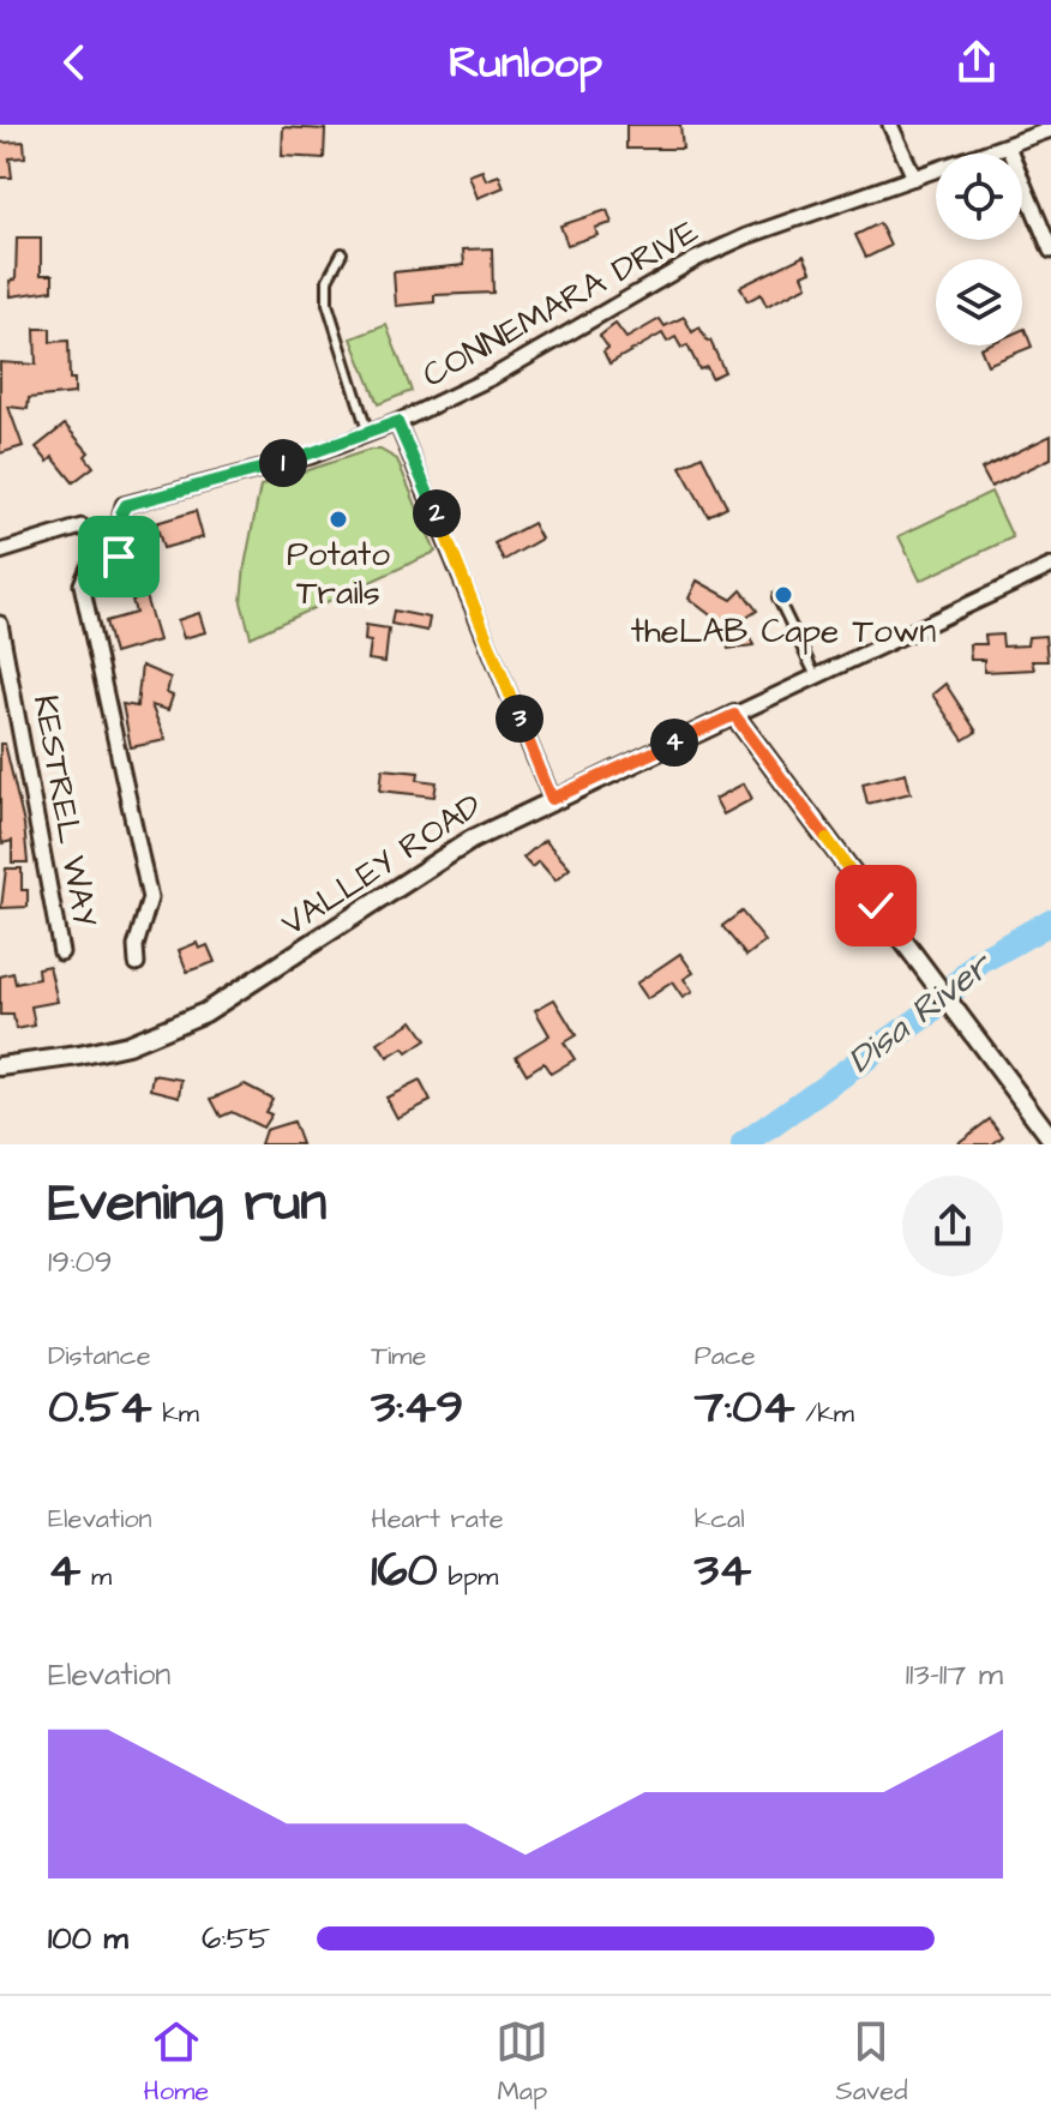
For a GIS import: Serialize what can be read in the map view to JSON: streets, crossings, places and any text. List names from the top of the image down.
{
  "streets": {
    "street": ["CONNEMARA DRIVE", "KESTREL WAY", "VALLEY ROAD"]
  },
  "water": ["Disa River"],
  "places": ["Potato Trails", "theLAB Cape Town"],
  "page": {
    "header": "Runloop",
    "pins": [
      "1",
      "2",
      "3",
      "4"
    ],
    "heading": ["Evening run", "19:09"],
    "stats": [
      ["Distance", "0.54 km"],
      ["Time", "3:49"],
      ["Pace", "7:04 /km"],
      ["Elevation", "4 m"],
      ["Heart rate", "160 bpm"],
      ["kcal", "34"]
    ],
    "chart": ["Elevation", "113–117 m"],
    "list": [
      {
        "name": "100 m",
        "note": "6:55"
      }
    ],
    "tabs": ["Home", "Map", "Saved"]
  }
}
